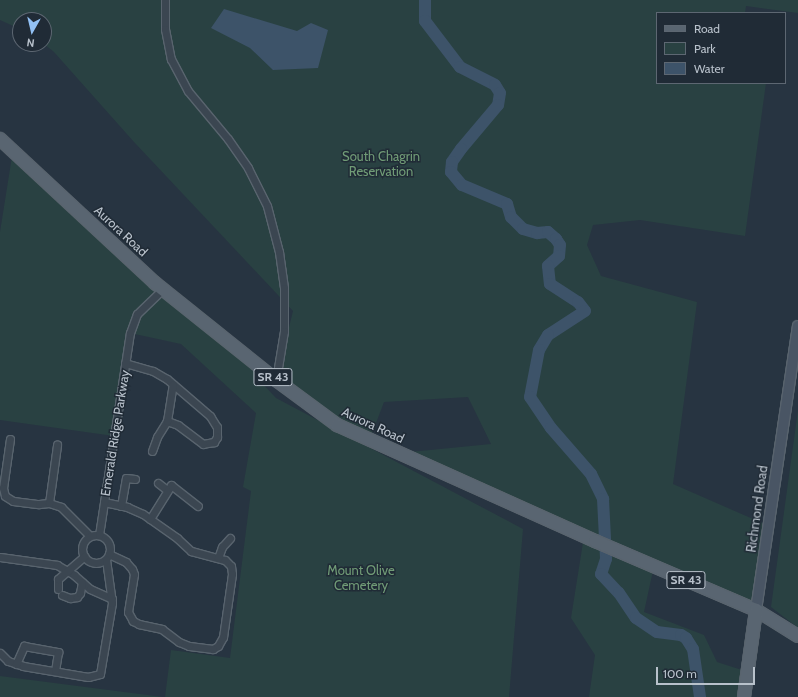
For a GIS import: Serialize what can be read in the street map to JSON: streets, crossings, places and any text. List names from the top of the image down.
{
  "streets": {
    "main road": ["Aurora Road", "SR 43", "Richmond Road"],
    "street": ["Emerald Ridge Parkway"]
  },
  "crossings": [
    ["Aurora Road", "Emerald Ridge Parkway"],
    ["Aurora Road", "Richmond Road"]
  ],
  "parks": ["South Chagrin Reservation", "Mount Olive Cemetery"],
  "legend": ["Road", "Park", "Water"],
  "scale_bar": "100 m",
  "north": "bottom"
}
